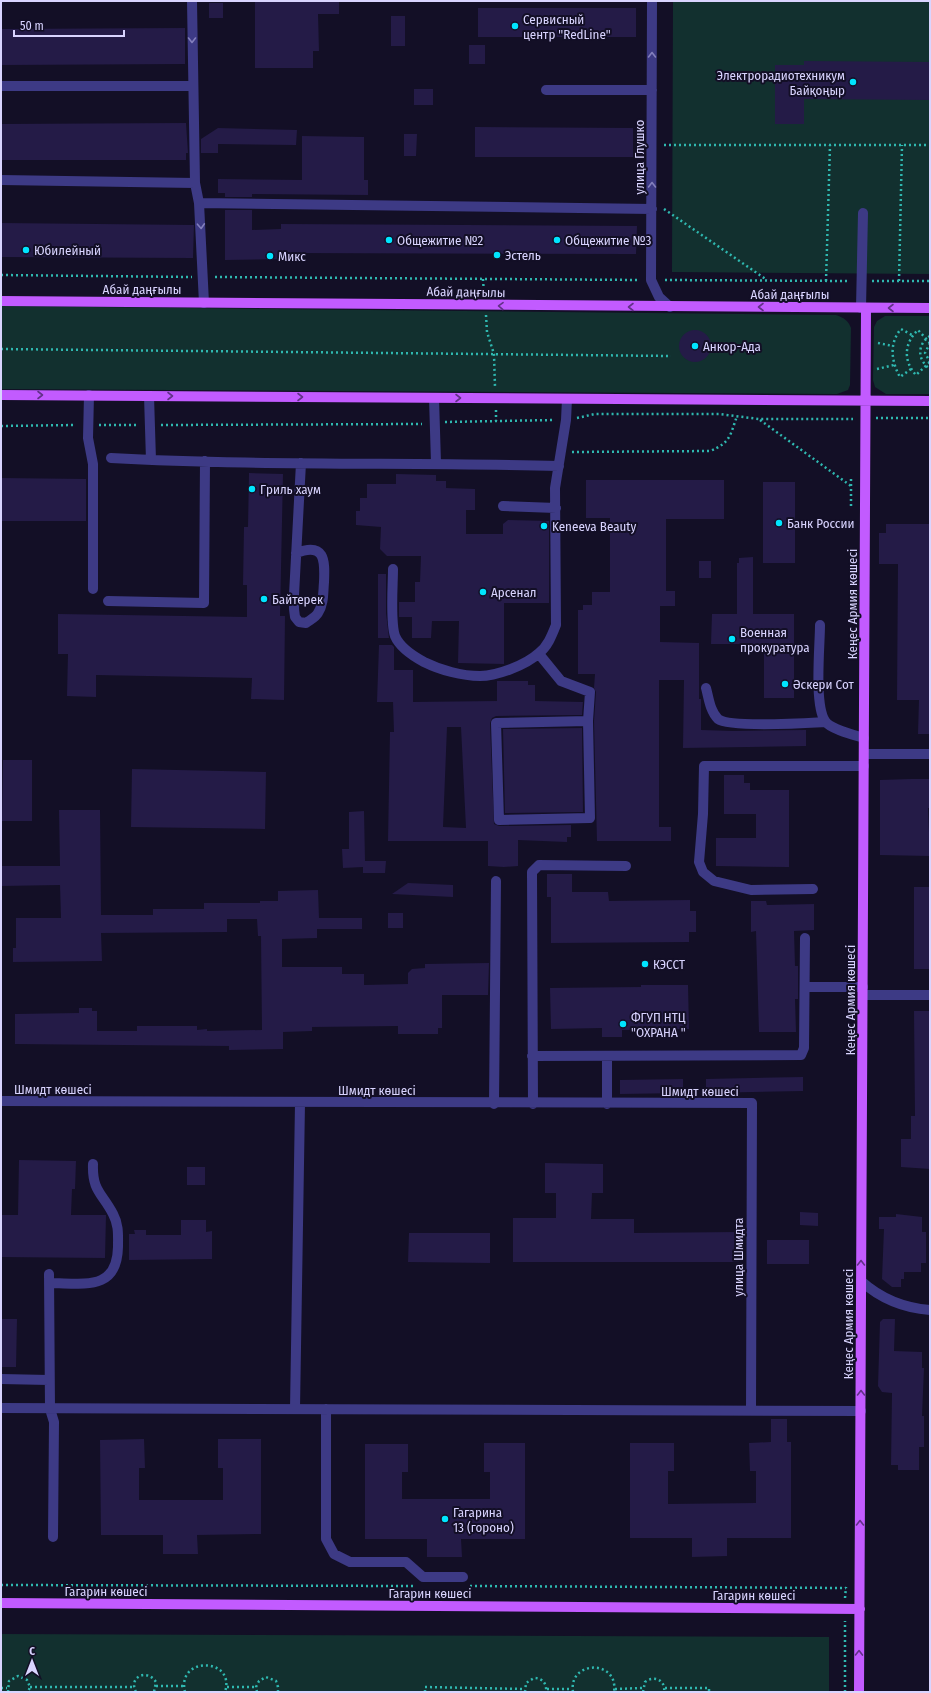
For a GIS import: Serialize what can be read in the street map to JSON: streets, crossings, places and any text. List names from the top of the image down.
{
  "streets": {
    "main road": ["Абай даңғылы", "Кеңес Армия көшесі", "Гагарин көшесі"],
    "street": ["улица Глушко", "Шмидт көшесі", "улица Шмидта"]
  },
  "crossings": [
    ["улица Глушко", "Абай даңғылы"],
    ["Абай даңғылы", "Кеңес Армия көшесі"],
    ["Кеңес Армия көшесі", "Гагарин көшесі"],
    ["Шмидт көшесі", "улица Шмидта"]
  ],
  "one_way": ["улица Глушко", "Абай даңғылы", "Кеңес Армия көшесі"],
  "places": [
    "Сервисный центр \"RedLine\"",
    "Электрорадиотехникум Байқоңыр",
    "Общежитие №2",
    "Общежитие №3",
    "Юбилейный",
    "Эстель",
    "Микс",
    "Анкор-Ада",
    "Гриль хаум",
    "Банк России",
    "Keneeva Beauty",
    "Арсенал",
    "Байтерек",
    "Военная прокуратура",
    "Әскери Сот",
    "КЭССТ",
    "ФГУП НТЦ \"ОХРАНА \"",
    "Гагарина 13 (гороно)"
  ],
  "scale_bar": "50 m",
  "north": "top"
}
